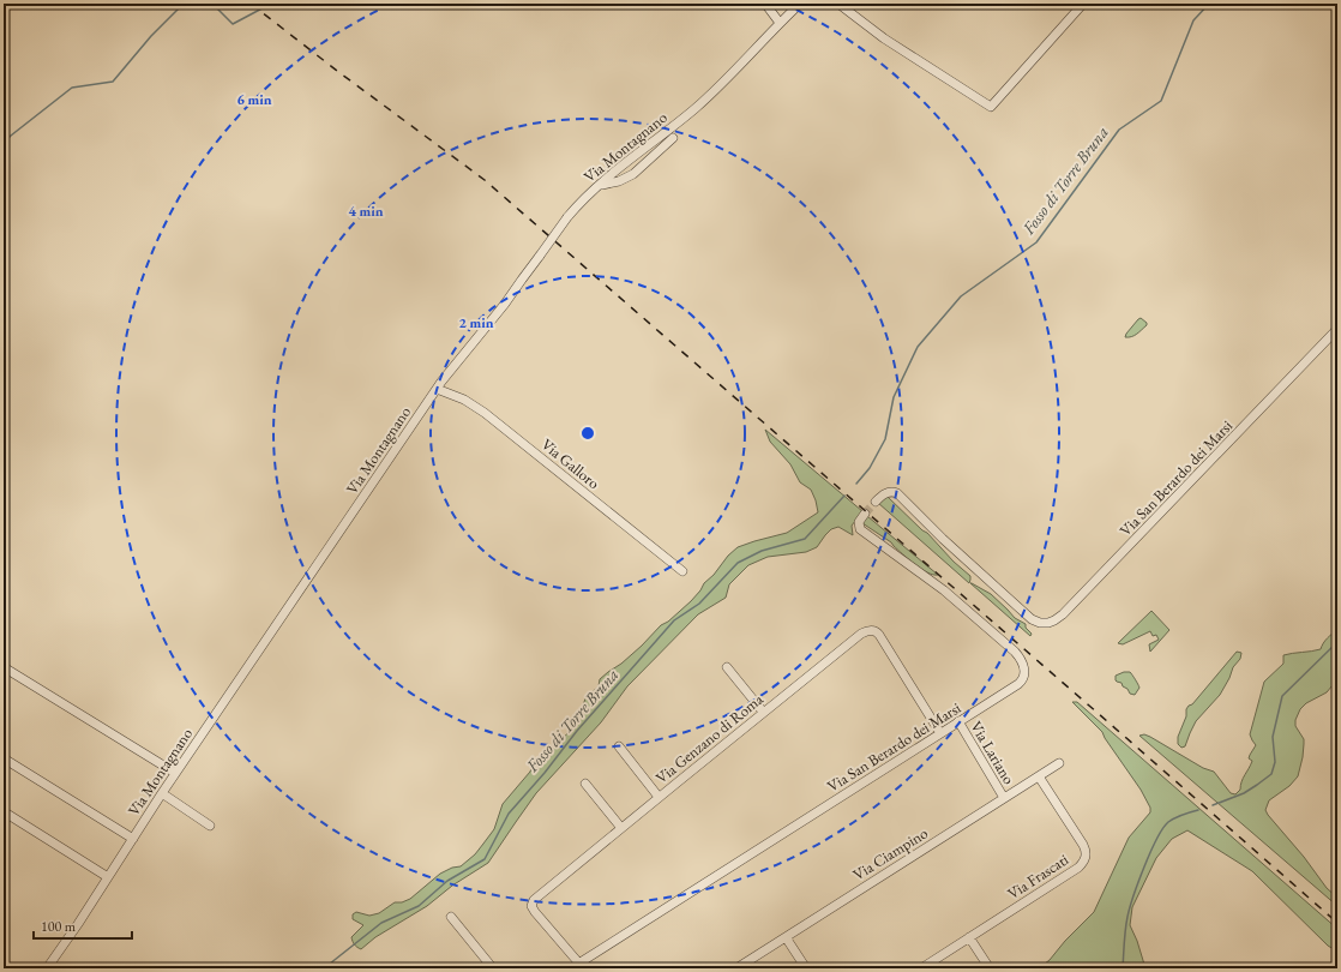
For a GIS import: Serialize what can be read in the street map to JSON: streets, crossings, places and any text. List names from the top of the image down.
{
  "streets": {
    "street": [
      "Via Montagnano",
      "Via Galloro",
      "Via San Berardo dei Marsi",
      "Via Genzano di Roma",
      "Via Lariano",
      "Via Ciampino",
      "Via Frascati"
    ]
  },
  "crossings": [
    ["Via Montagnano", "Via Galloro"],
    ["Via San Berardo dei Marsi", "Via Genzano di Roma"],
    ["Via San Berardo dei Marsi", "Via Lariano"],
    ["Via Lariano", "Via Ciampino"],
    ["Via Ciampino", "Via Frascati"]
  ],
  "water": ["Fosso di Torre Bruna"],
  "scale_bar": "100 m",
  "rings": ["6 min", "4 min", "2 min"]
}
